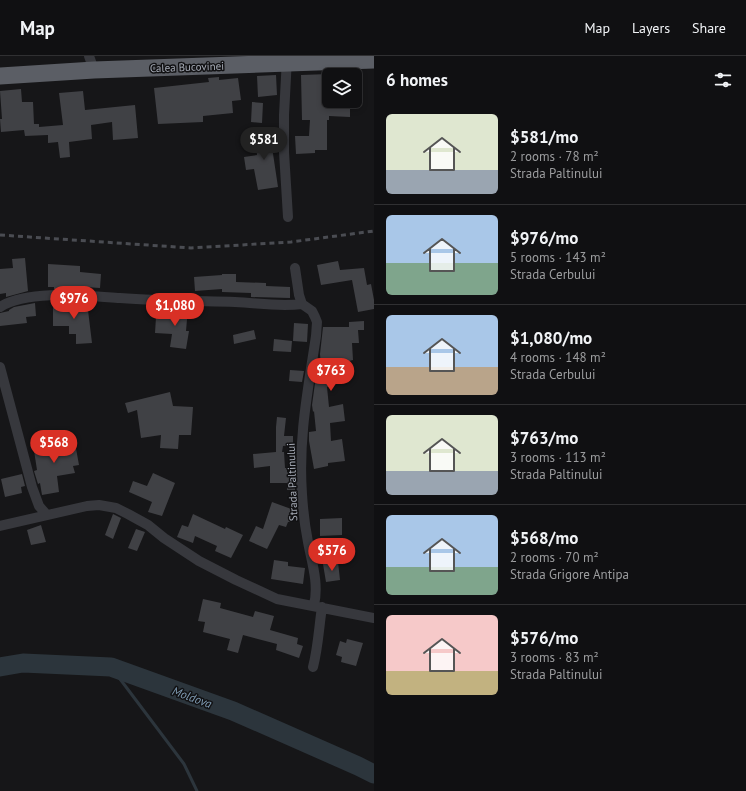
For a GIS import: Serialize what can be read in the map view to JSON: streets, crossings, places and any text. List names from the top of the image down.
{
  "streets": {
    "highway": ["Calea Bucovinei"],
    "street": ["Strada Paltinului"]
  },
  "water": ["Moldova"],
  "page": {
    "header": "Map",
    "nav": ["Map", "Layers", "Share"],
    "heading": "6 homes",
    "list": [
      {
        "name": "$581/mo",
        "note": "2 rooms · 78 m² · Strada Paltinului"
      },
      {
        "name": "$976/mo",
        "note": "5 rooms · 143 m² · Strada Cerbului"
      },
      {
        "name": "$1,080/mo",
        "note": "4 rooms · 148 m² · Strada Cerbului"
      },
      {
        "name": "$763/mo",
        "note": "3 rooms · 113 m² · Strada Paltinului"
      },
      {
        "name": "$568/mo",
        "note": "2 rooms · 70 m² · Strada Grigore Antipa"
      },
      {
        "name": "$576/mo",
        "note": "3 rooms · 83 m² · Strada Paltinului"
      }
    ],
    "price": [
      "$581",
      "$976",
      "$1,080",
      "$763",
      "$568",
      "$576"
    ]
  }
}
